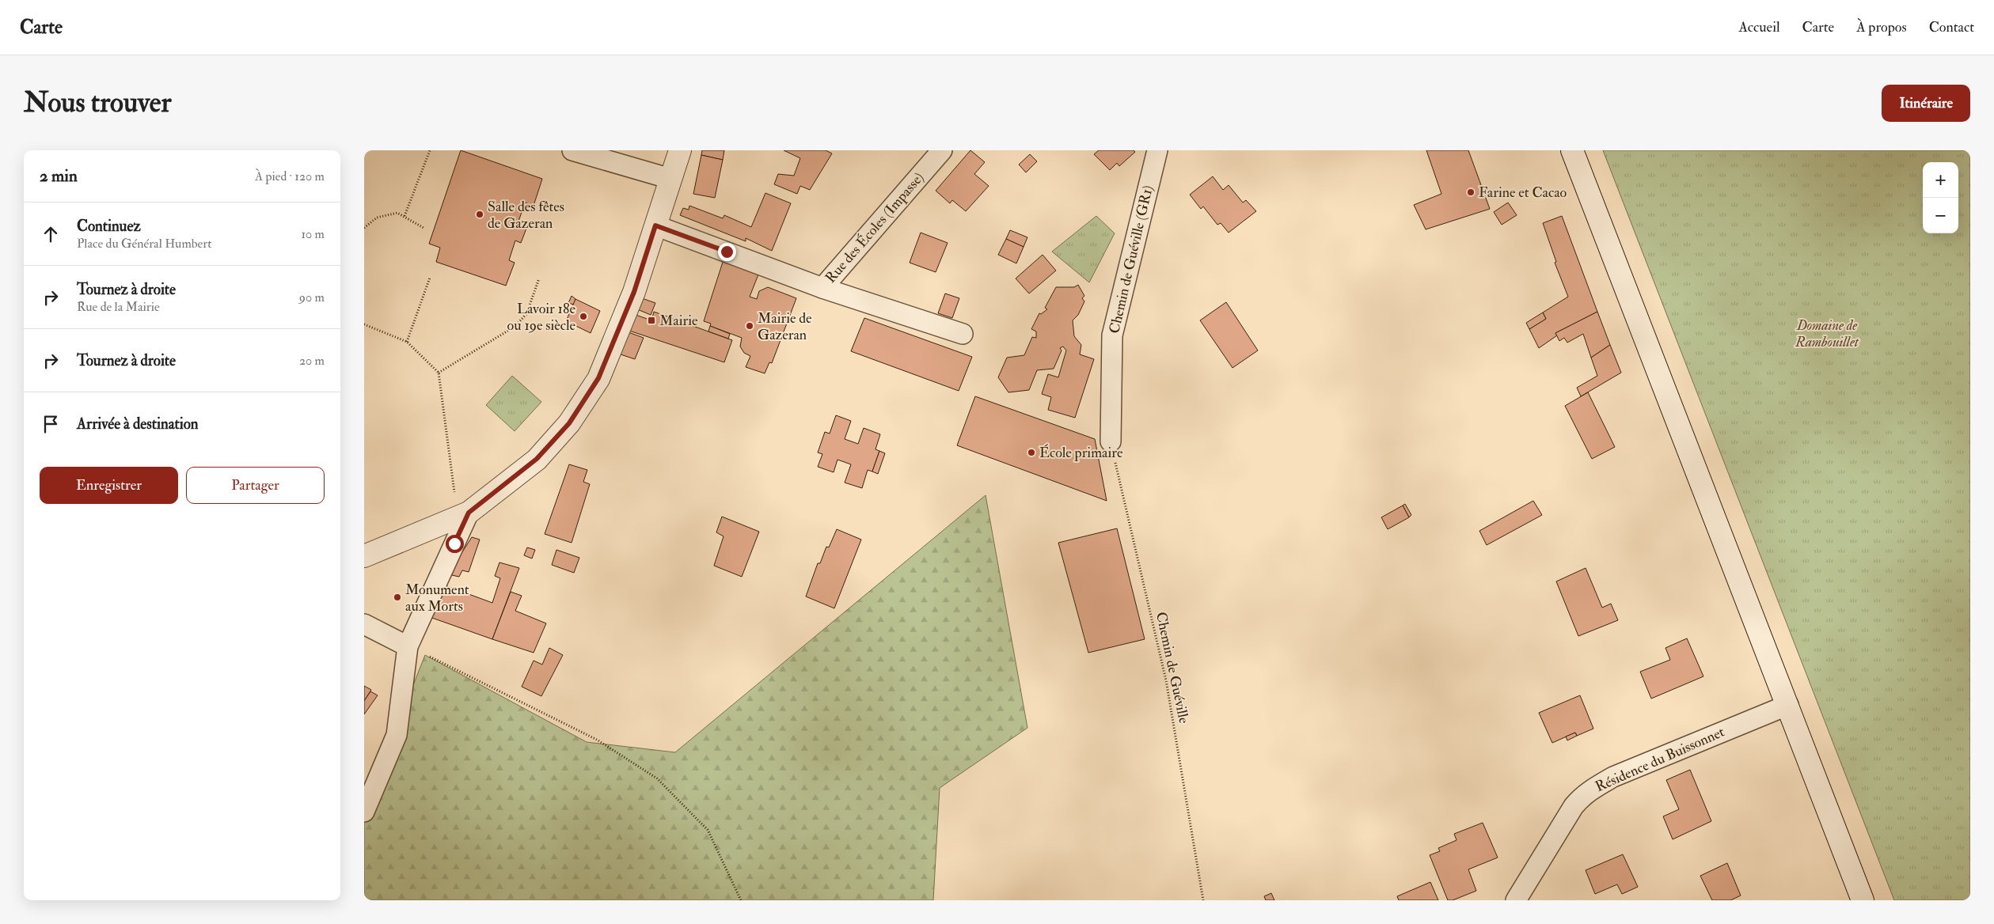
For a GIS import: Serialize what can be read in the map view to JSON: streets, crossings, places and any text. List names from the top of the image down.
{
  "streets": {
    "street": ["Rue des Écoles (Impasse)", "Chemin de Guéville (GR1)", "Résidence du Buissonnet"],
    "path": ["Chemin de Guéville"]
  },
  "crossings": [
    ["Chemin de Guéville (GR1)", "Chemin de Guéville"]
  ],
  "parks": ["Domaine de Rambouillet"],
  "places": {
    "other": [
      "Farine et Cacao",
      "Salle des fêtes de Gazeran",
      "Lavoir 18e ou 19e siècle",
      "Mairie de Gazeran",
      "École primaire",
      "Monument aux Morts"
    ],
    "transit": ["Mairie"]
  },
  "page": {
    "header": "Carte",
    "nav": [
      "Accueil",
      "Carte",
      "À propos",
      "Contact"
    ],
    "buttons": [
      "Itinéraire",
      ["Enregistrer", "Partager"]
    ],
    "title": "Nous trouver",
    "heading": ["2 min", "À pied · 120 m"],
    "map_buttons": ["+", "−"],
    "list": [
      ["Continuez", "Place du Général Humbert", "10 m"],
      ["Tournez à droite", "Rue de la Mairie", "90 m"],
      ["Tournez à droite", "20 m"],
      "Arrivée à destination"
    ]
  }
}
